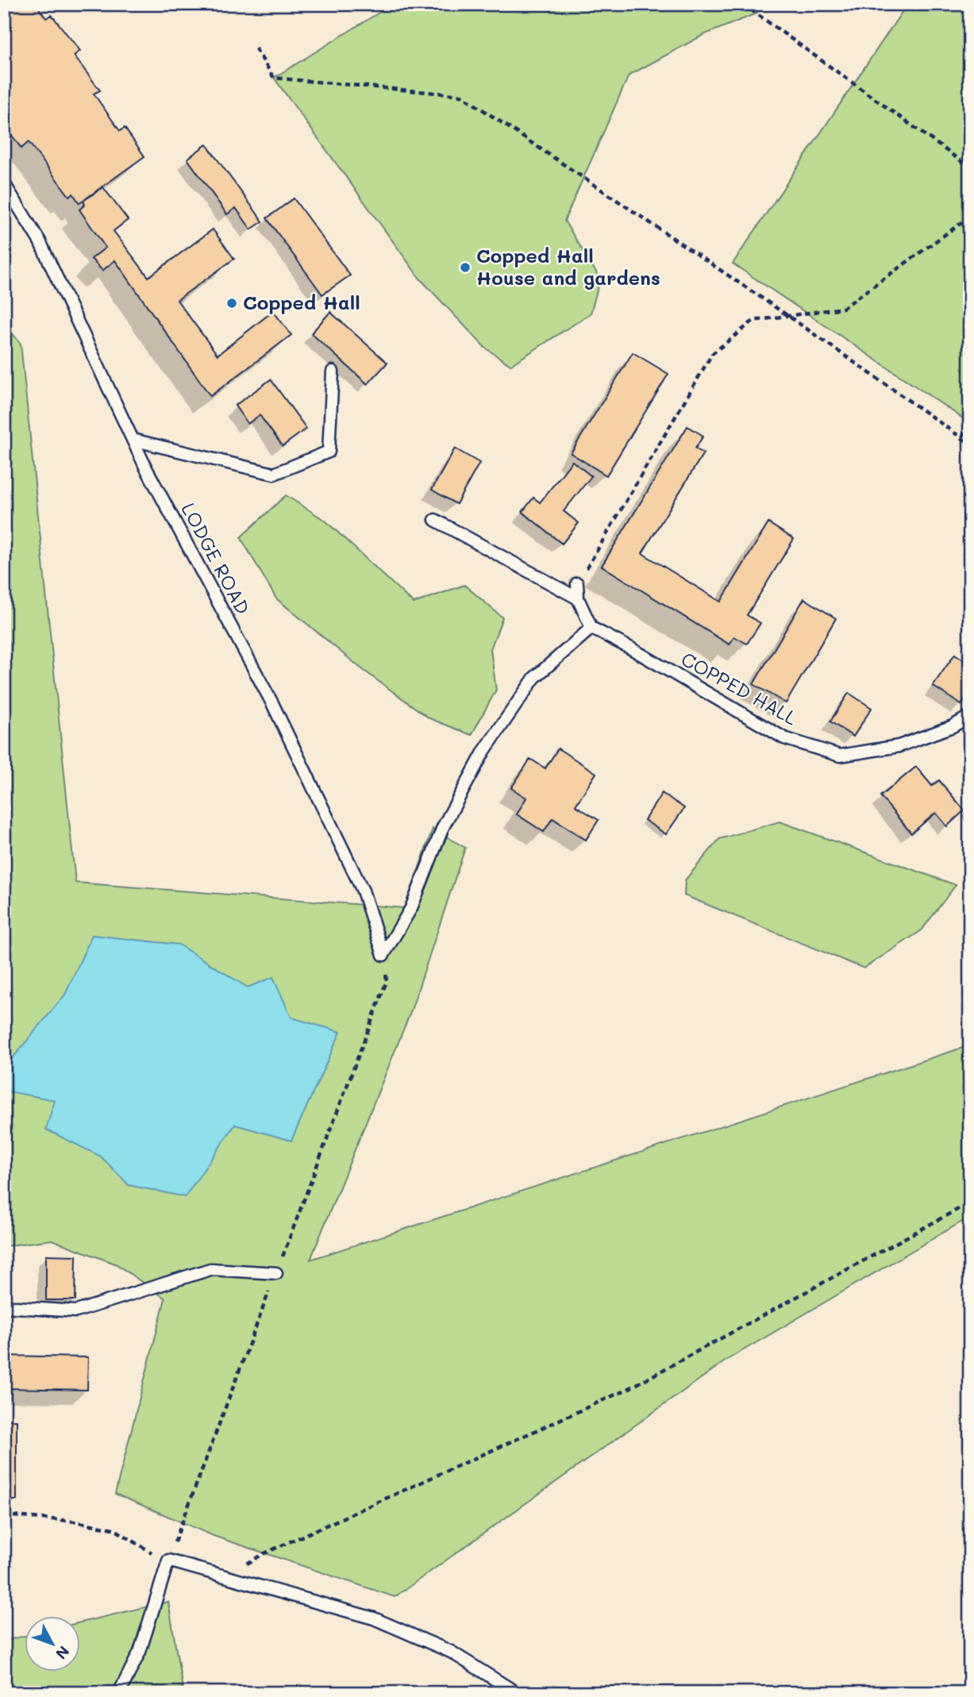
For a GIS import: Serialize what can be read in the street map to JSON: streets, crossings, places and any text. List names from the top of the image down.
{
  "streets": {
    "lane": ["LODGE ROAD", "COPPED HALL"]
  },
  "crossings": [
    ["LODGE ROAD", "COPPED HALL"]
  ],
  "places": ["Copped Hall House and gardens", "Copped Hall"],
  "north": "bottom right"
}
